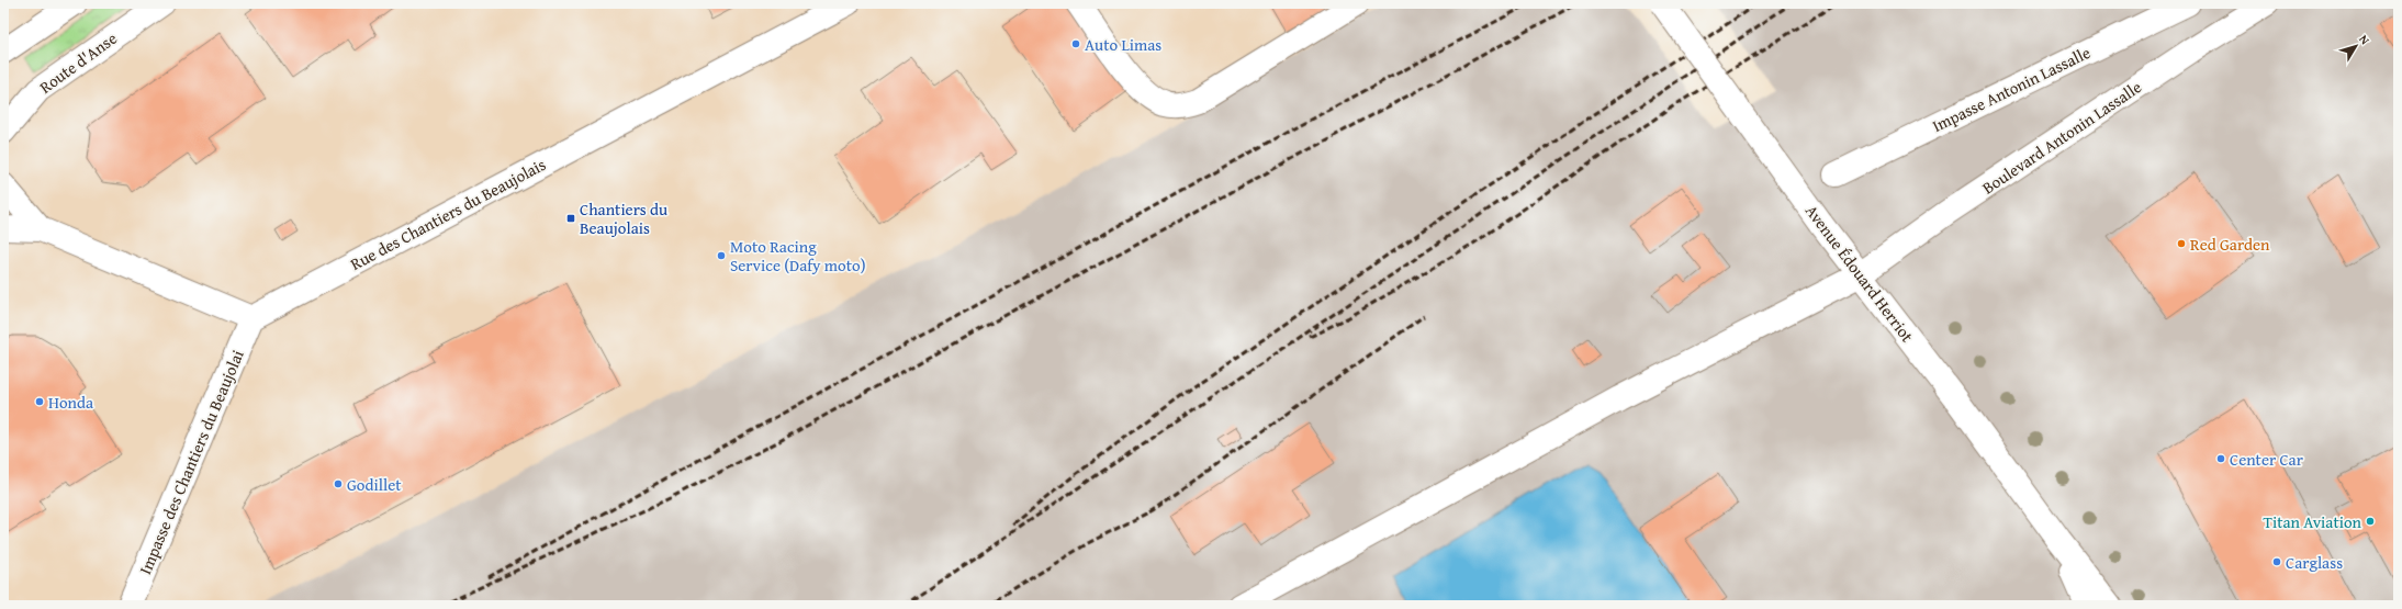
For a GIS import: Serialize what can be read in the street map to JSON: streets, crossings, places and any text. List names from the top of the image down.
{
  "streets": {
    "street": [
      "Route d'Anse",
      "Impasse Antonin Lassalle",
      "Boulevard Antonin Lassalle",
      "Rue des Chantiers du Beaujolais",
      "Avenue Édouard Herriot",
      "Impasse des Chantiers du Beaujolai"
    ]
  },
  "crossings": [
    ["Boulevard Antonin Lassalle", "Avenue Édouard Herriot"],
    ["Rue des Chantiers du Beaujolais", "Impasse des Chantiers du Beaujolai"]
  ],
  "places": {
    "other": [
      "Auto Limas",
      "Red Garden",
      "Moto Racing Service (Dafy moto)",
      "Honda",
      "Center Car",
      "Godillet",
      "Titan Aviation",
      "Carglass"
    ],
    "transit": ["Chantiers du Beaujolais"]
  },
  "north": "top right"
}
